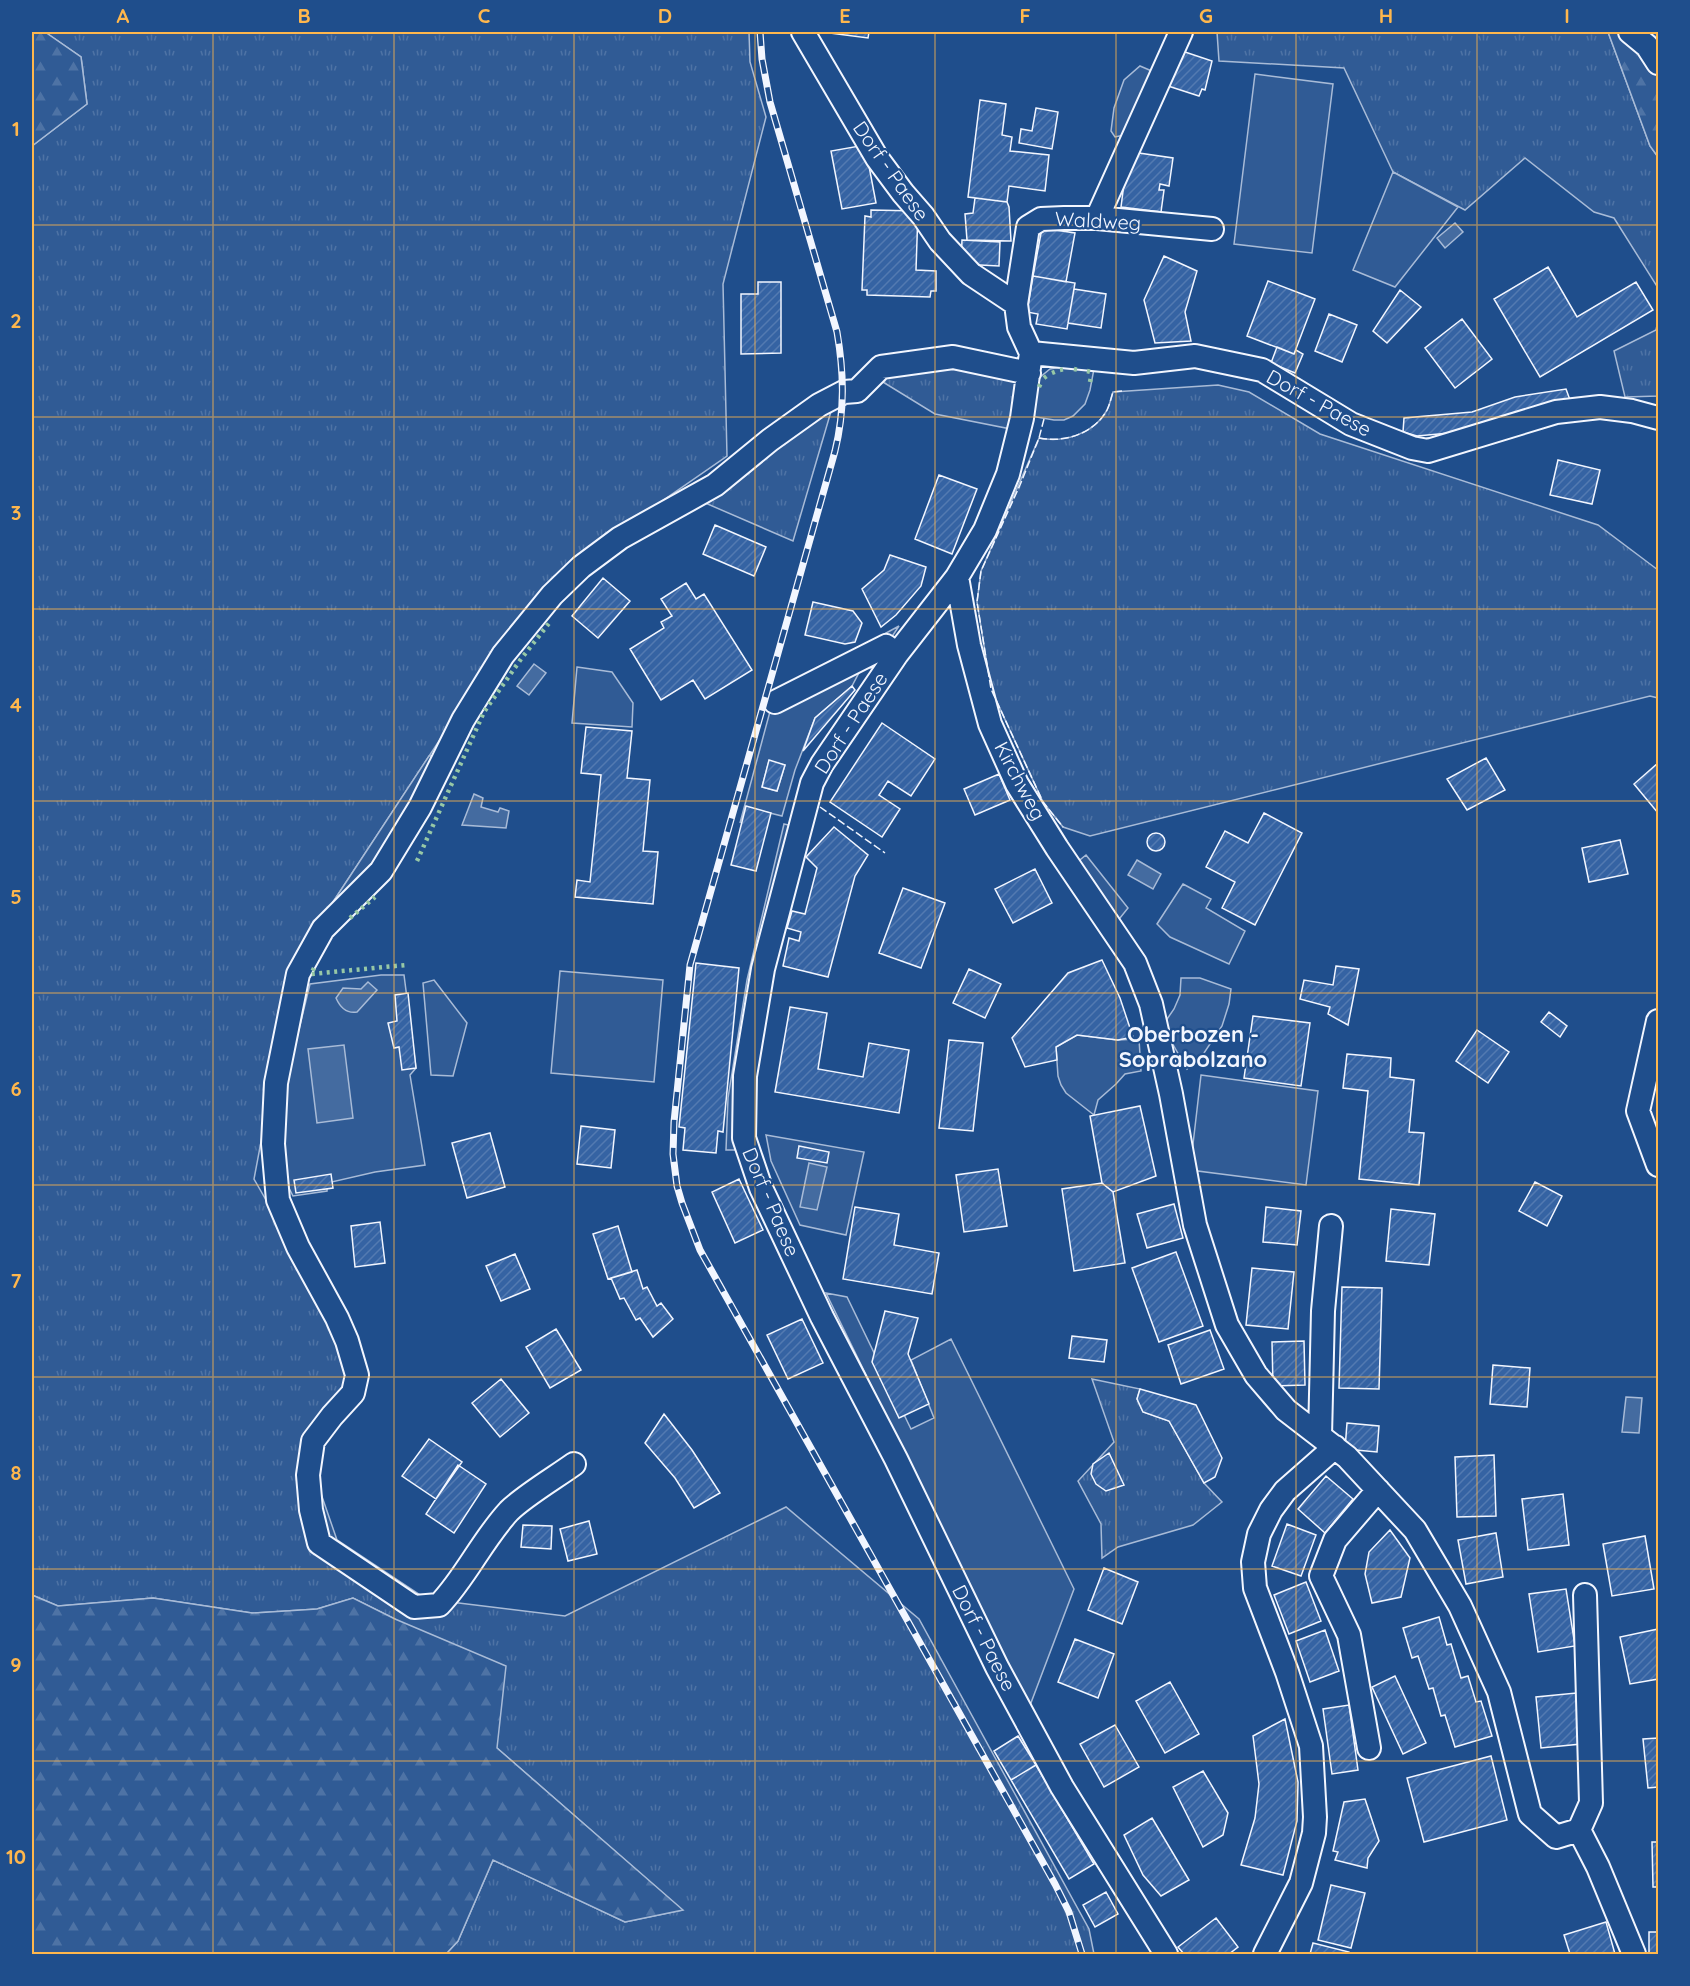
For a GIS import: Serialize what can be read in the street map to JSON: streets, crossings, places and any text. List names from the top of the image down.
{
  "streets": {
    "street": ["Dorf - Paese", "Waldweg", "Kirchweg"]
  },
  "crossings": [
    ["Dorf - Paese", "Waldweg"],
    ["Dorf - Paese", "Kirchweg"]
  ],
  "districts": ["Oberbozen - Soprabolzano"],
  "grid": {
    "columns": [
      "A",
      "B",
      "C",
      "D",
      "E",
      "F",
      "G",
      "H",
      "I"
    ],
    "rows": [
      "1",
      "2",
      "3",
      "4",
      "5",
      "6",
      "7",
      "8",
      "9",
      "10"
    ]
  }
}
